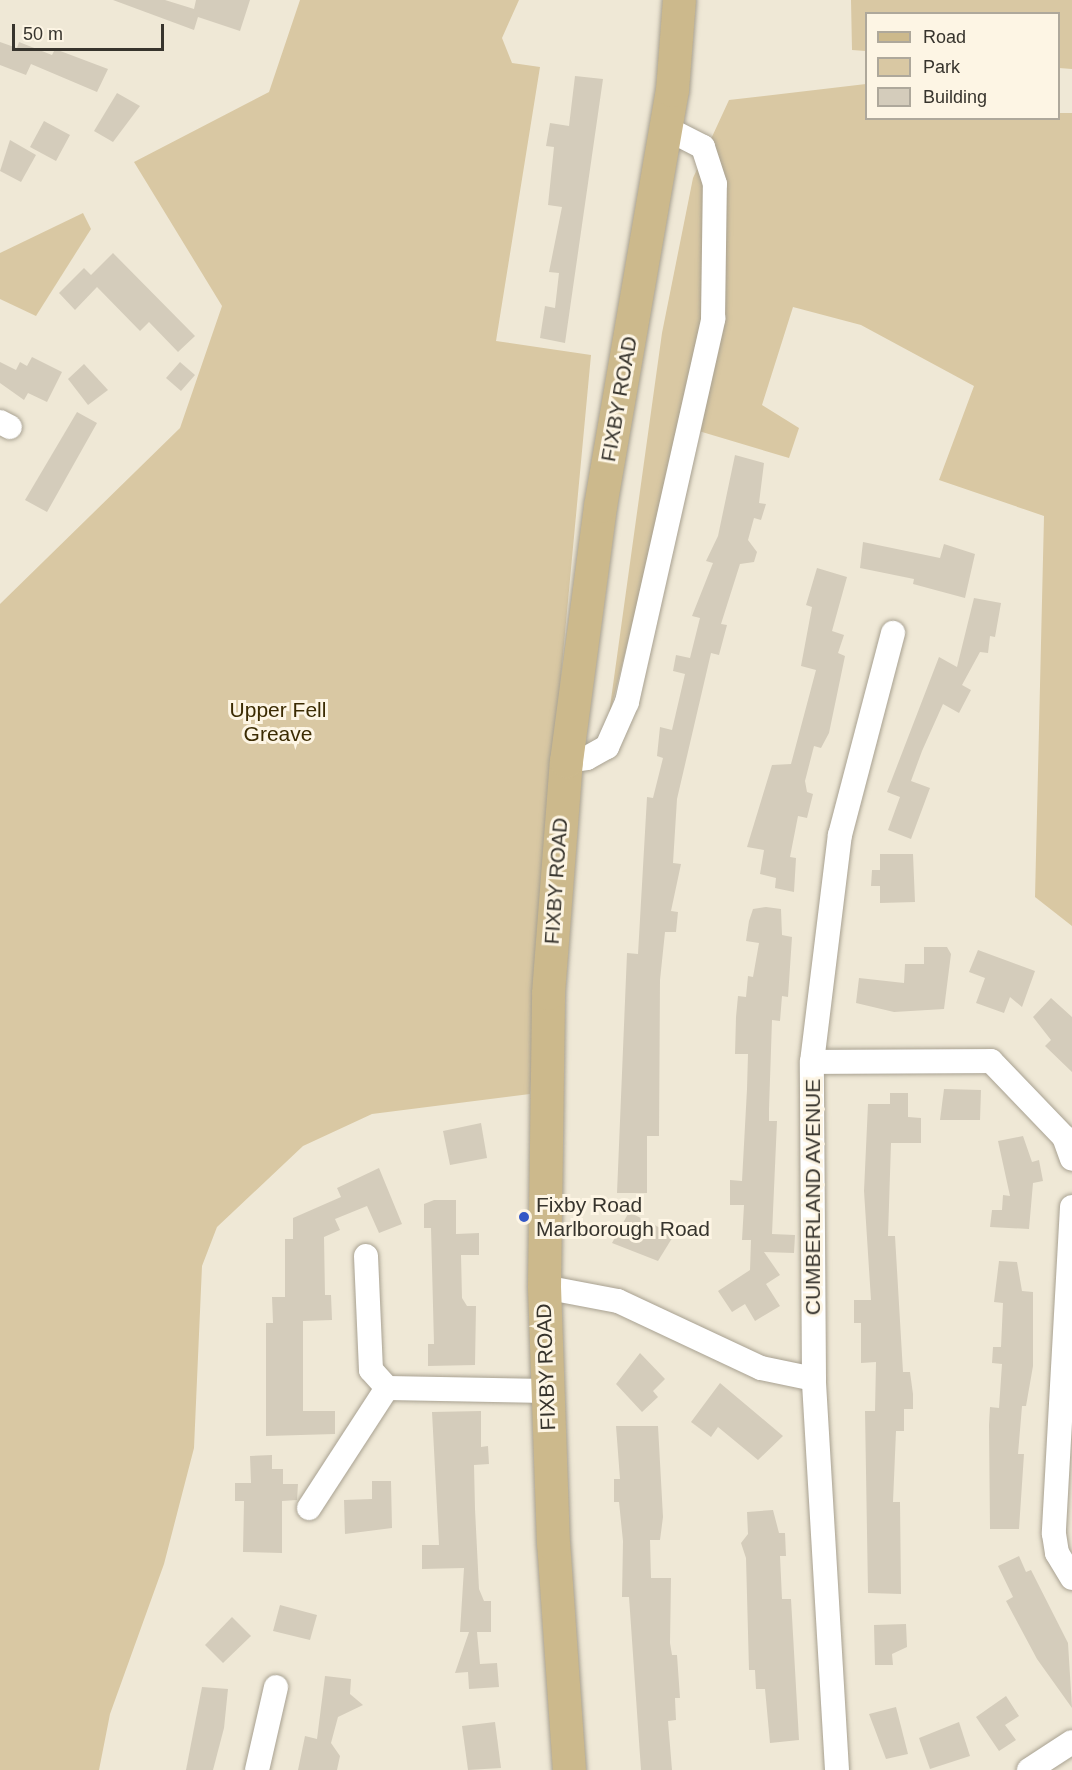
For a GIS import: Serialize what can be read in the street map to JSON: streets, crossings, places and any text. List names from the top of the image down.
{
  "streets": {
    "main road": ["FIXBY ROAD"],
    "street": ["CUMBERLAND AVENUE"]
  },
  "parks": ["Upper Fell Greave"],
  "places": ["Fixby Road Marlborough Road"],
  "legend": ["Road", "Park", "Building"],
  "scale_bar": "50 m"
}
